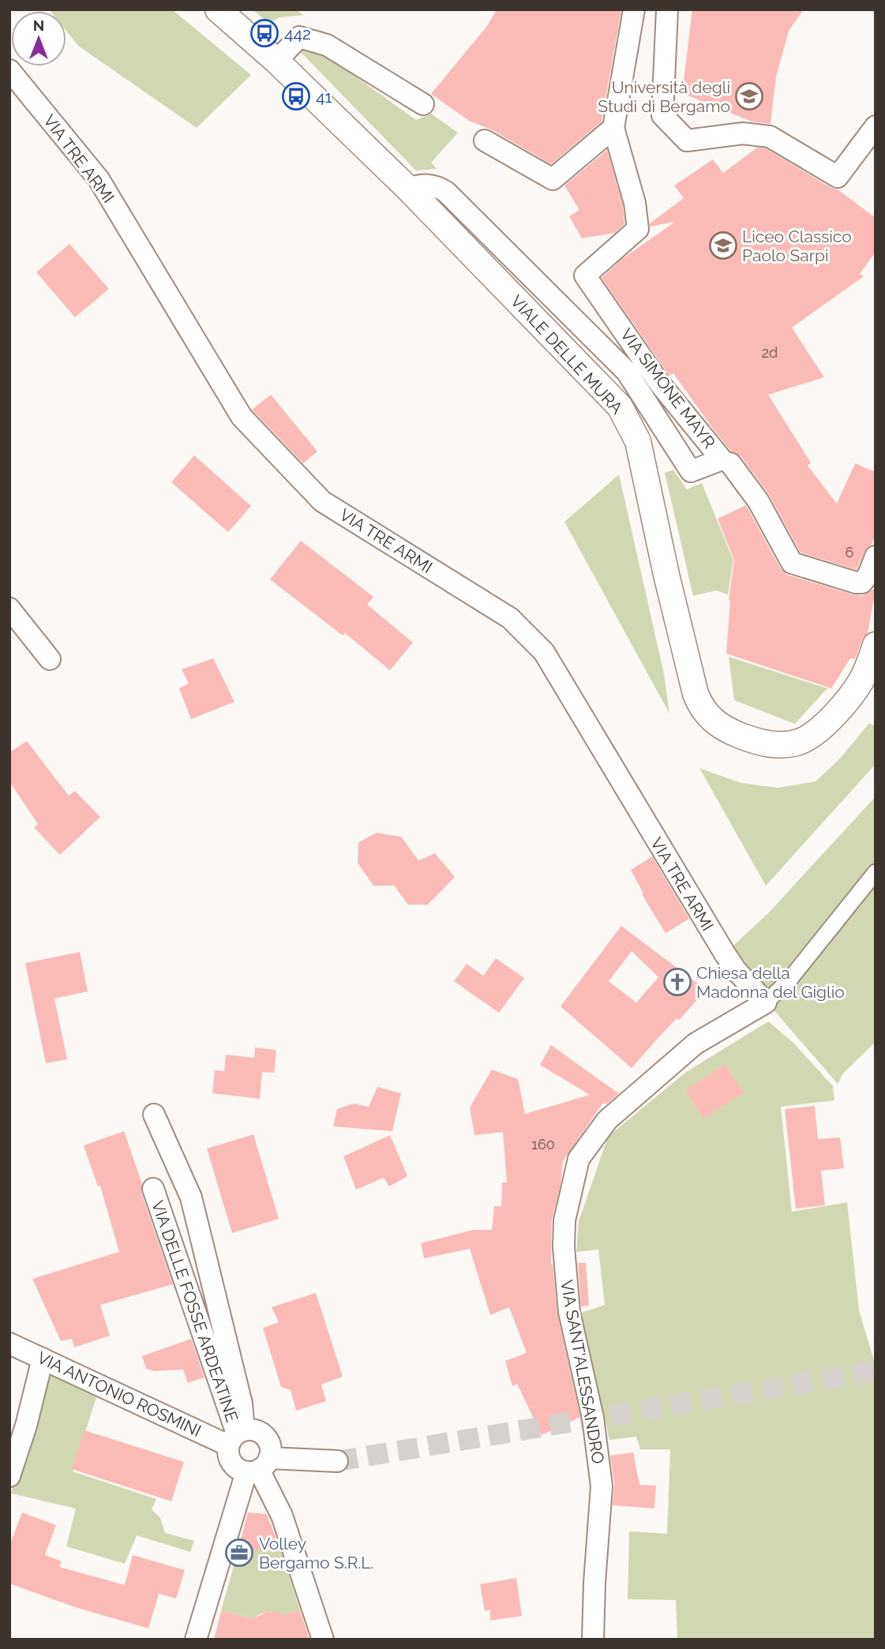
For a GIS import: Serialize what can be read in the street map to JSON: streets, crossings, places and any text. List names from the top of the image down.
{
  "streets": {
    "street": [
      "VIA TRE ARMI",
      "VIALE DELLE MURA",
      "VIA SIMONE MAYR",
      "VIA DELLE FOSSE ARDEATINE",
      "VIA SANT'ALESSANDRO",
      "VIA ANTONIO ROSMINI"
    ]
  },
  "crossings": [
    ["VIA TRE ARMI", "VIA SANT'ALESSANDRO"],
    ["VIALE DELLE MURA", "VIA SIMONE MAYR"],
    ["VIA DELLE FOSSE ARDEATINE", "VIA ANTONIO ROSMINI"]
  ],
  "places": {
    "bus stop": ["442", "41"],
    "school or university": ["Università degli Studi di Bergamo", "Liceo Classico Paolo Sarpi"],
    "church": ["Chiesa della Madonna del Giglio"],
    "office": ["Volley Bergamo S.R.L."]
  },
  "house_numbers": ["2d", "6", "160"],
  "north": "top"
}
